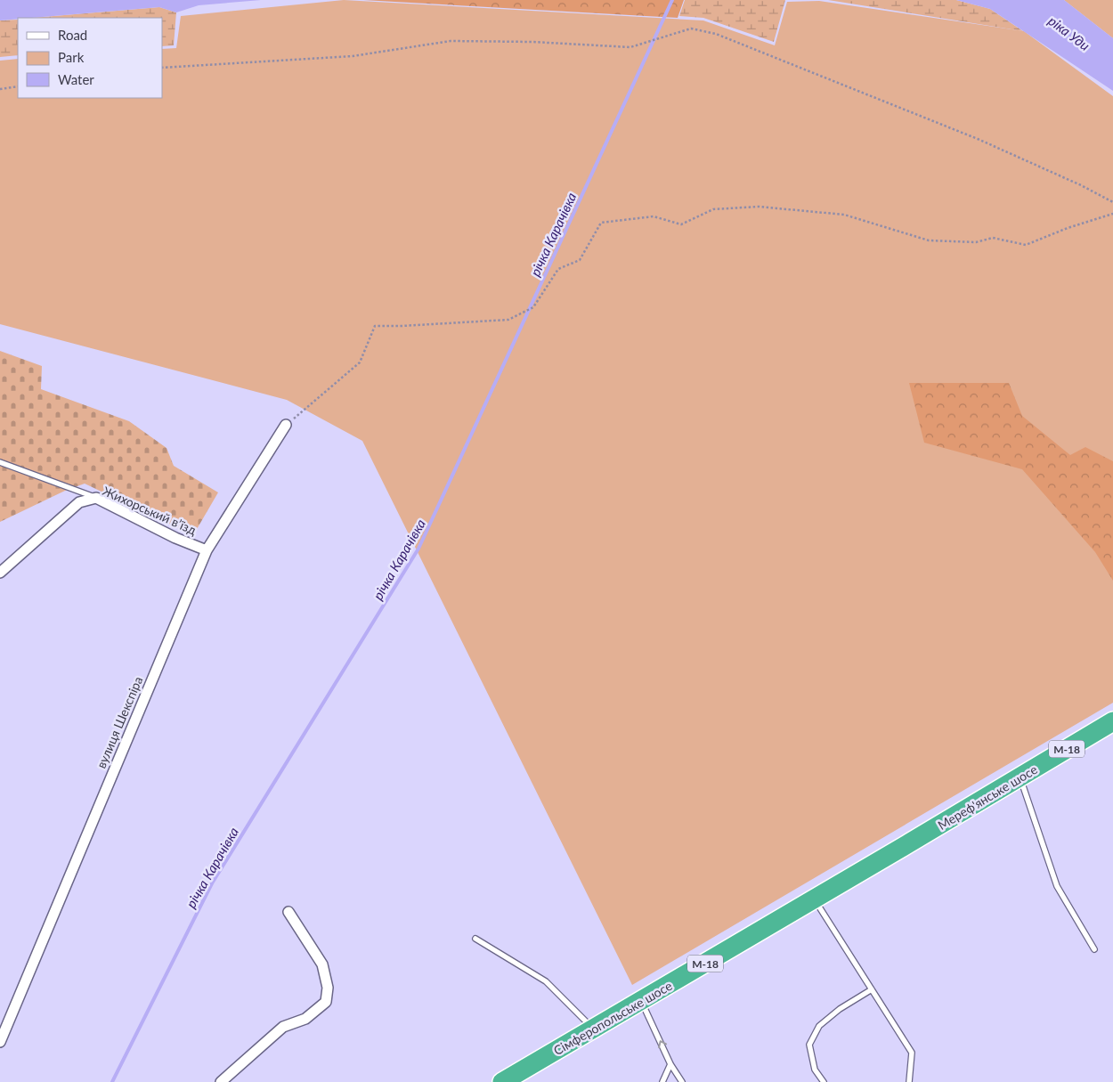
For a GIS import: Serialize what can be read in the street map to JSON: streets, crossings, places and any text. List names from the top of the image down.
{
  "streets": {
    "highway": ["М-18", "Мереф'янське шосе", "Сімферопольське шосе"],
    "street": ["Жихорський в’їзд", "вулиця Шекспіра"]
  },
  "crossings": [
    ["Жихорський в’їзд", "вулиця Шекспіра"],
    ["Мереф'янське шосе", "Сімферопольське шосе"]
  ],
  "water": ["ріка Уди", "річка Карачівка"],
  "legend": ["Road", "Park", "Water"]
}
